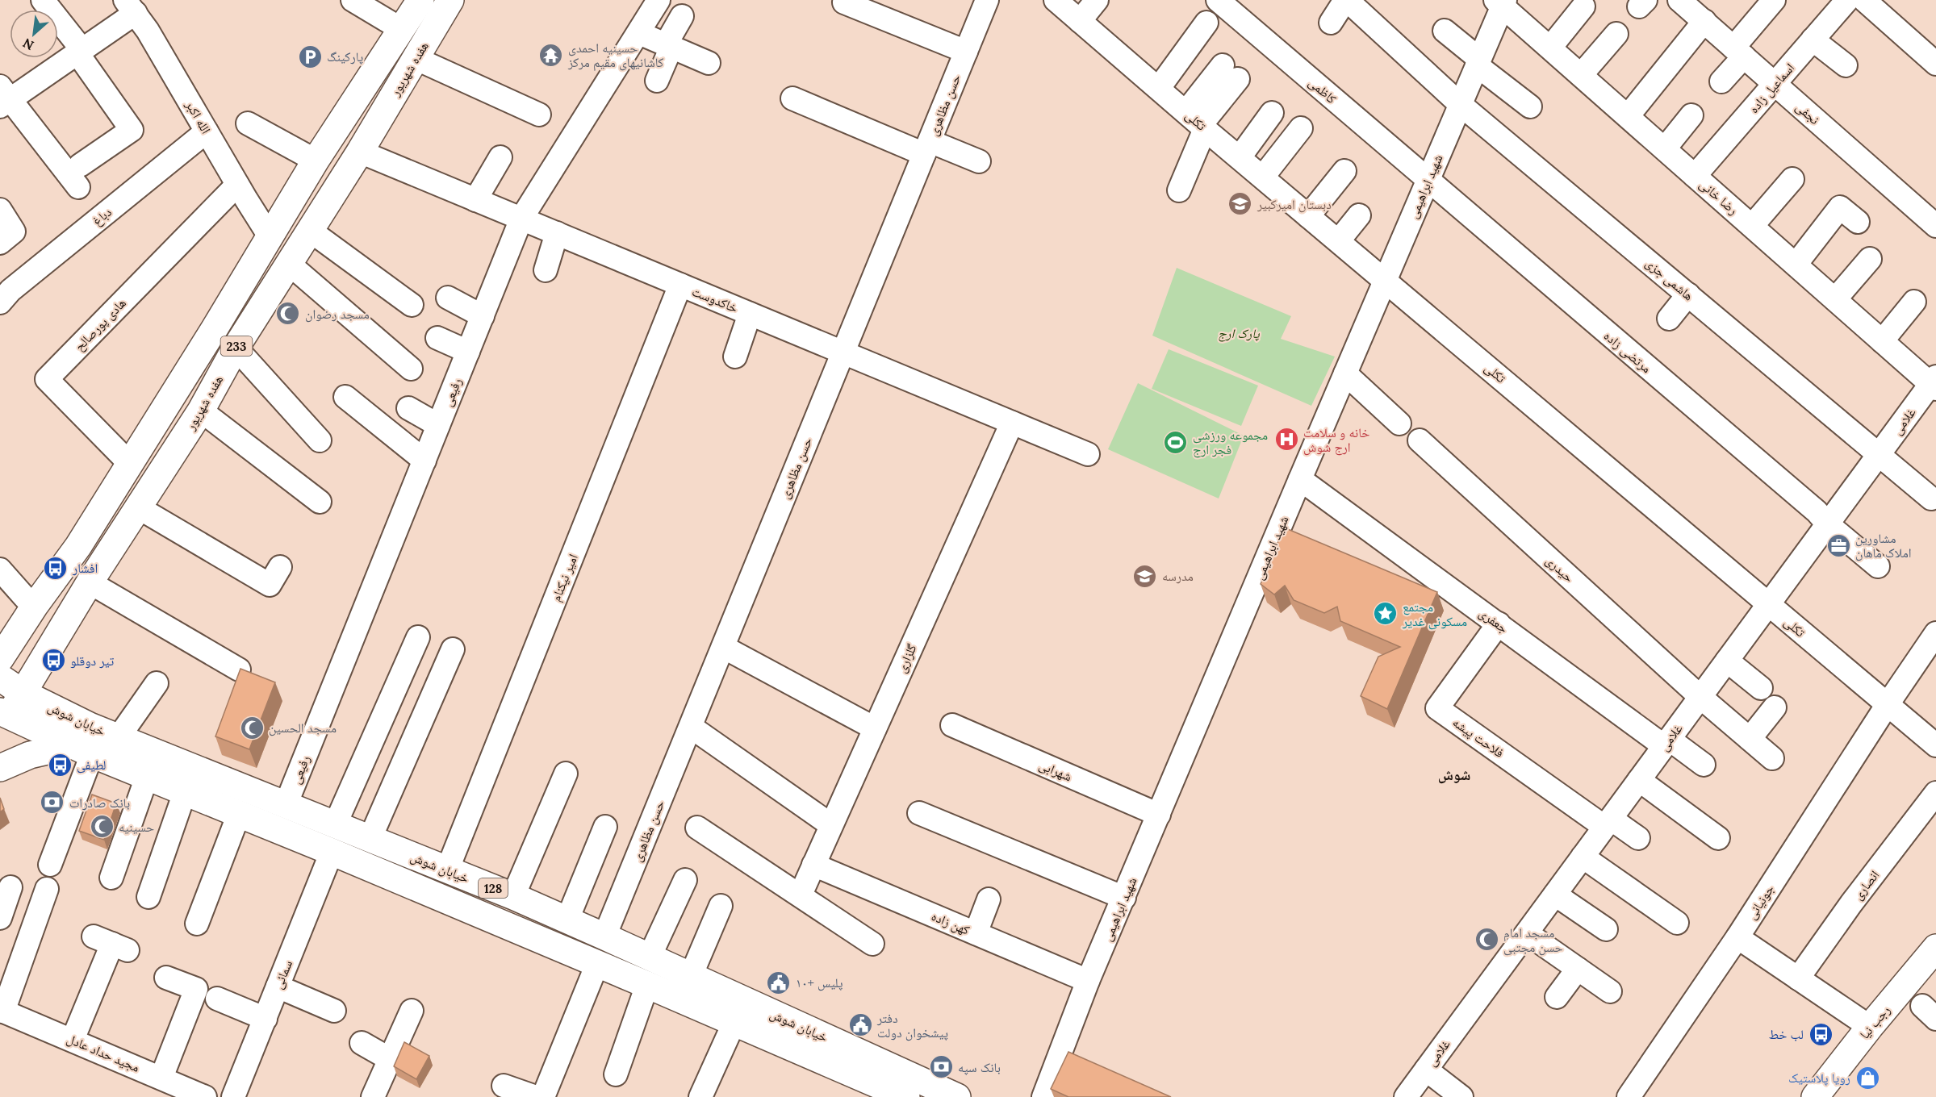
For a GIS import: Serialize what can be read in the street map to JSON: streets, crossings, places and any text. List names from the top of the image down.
{
  "streets": {
    "main road": [
      "هفده شهریور",
      "233",
      "خیابان شوش",
      "128",
      "رجب نیا"
    ],
    "street": [
      "اسماعیل زاده",
      "کاظمی",
      "حسن مظاهری",
      "نجفی",
      "الله اکبر",
      "تکلی",
      "شهید ابراهیمی",
      "رضا خانی",
      "دباغ",
      "هاشمی جزی",
      "خاکدوست",
      "هادی پورصالح",
      "مرتضی زاده",
      "رفیعی",
      "غلامی",
      "حیدری",
      "امیر نیکنام",
      "جعفری",
      "گلزاری",
      "فلاحت پیشه",
      "شهرابی",
      "انصاری",
      "جونیانی",
      "کهن زاده",
      "سمائی",
      "مجید حداد عادل"
    ]
  },
  "crossings": [
    ["هفده شهریور", "الله اکبر"],
    ["هفده شهریور", "خاکدوست"],
    ["هفده شهریور", "هادی پورصالح"],
    ["هفده شهریور", "خیابان شوش"],
    ["اسماعیل زاده", "نجفی"],
    ["اسماعیل زاده", "رضا خانی"],
    ["کاظمی", "شهید ابراهیمی"],
    ["کاظمی", "مرتضی زاده"],
    ["حسن مظاهری", "خاکدوست"],
    ["حسن مظاهری", "خیابان شوش"],
    ["الله اکبر", "دباغ"],
    ["الله اکبر", "هادی پورصالح"],
    ["تکلی", "شهید ابراهیمی"],
    ["تکلی", "غلامی"],
    ["تکلی", "جونیانی"],
    ["شهید ابراهیمی", "رضا خانی"],
    ["شهید ابراهیمی", "هاشمی جزی"],
    ["شهید ابراهیمی", "مرتضی زاده"],
    ["شهید ابراهیمی", "جعفری"],
    ["شهید ابراهیمی", "شهرابی"],
    ["شهید ابراهیمی", "کهن زاده"],
    ["رضا خانی", "غلامی"],
    ["هاشمی جزی", "غلامی"],
    ["خاکدوست", "رفیعی"],
    ["خاکدوست", "امیر نیکنام"],
    ["خاکدوست", "گلزاری"],
    ["مرتضی زاده", "غلامی"],
    ["رفیعی", "خیابان شوش"],
    ["غلامی", "حیدری"],
    ["غلامی", "جعفری"],
    ["غلامی", "فلاحت پیشه"],
    ["امیر نیکنام", "خیابان شوش"],
    ["جعفری", "فلاحت پیشه"],
    ["گلزاری", "کهن زاده"],
    ["خیابان شوش", "سمائی"]
  ],
  "districts": ["شوش"],
  "parks": ["پارک ارج"],
  "places": {
    "temple": ["حسینیه احمدی کاشانیهای مقیم مرکز"],
    "parking": ["پارکینگ"],
    "school or university": ["دبستان امیرکبیر", "مدرسه"],
    "mosque": [
      "مسجد رضوان",
      "مسجد الحسین",
      "حسینیه",
      "مسجد امام حسن مجتبی"
    ],
    "hospital": ["خانه و سلامت ارج شوش"],
    "sports": ["مجموعه ورزشی فجر ارج"],
    "office": ["مشاورین املاک ماهان"],
    "bus stop": [
      "افشار",
      "تیر دوقلو",
      "لطیفی",
      "لب خط"
    ],
    "place": ["مجتمع مسکونی غدیر"],
    "bank": ["بانک صادرات", "بانک سپه"],
    "public building": ["پلیس +۱۰", "دفتر پیشخوان دولت"],
    "shop": ["رویا پلاستیک"]
  },
  "north": "bottom left"
}
